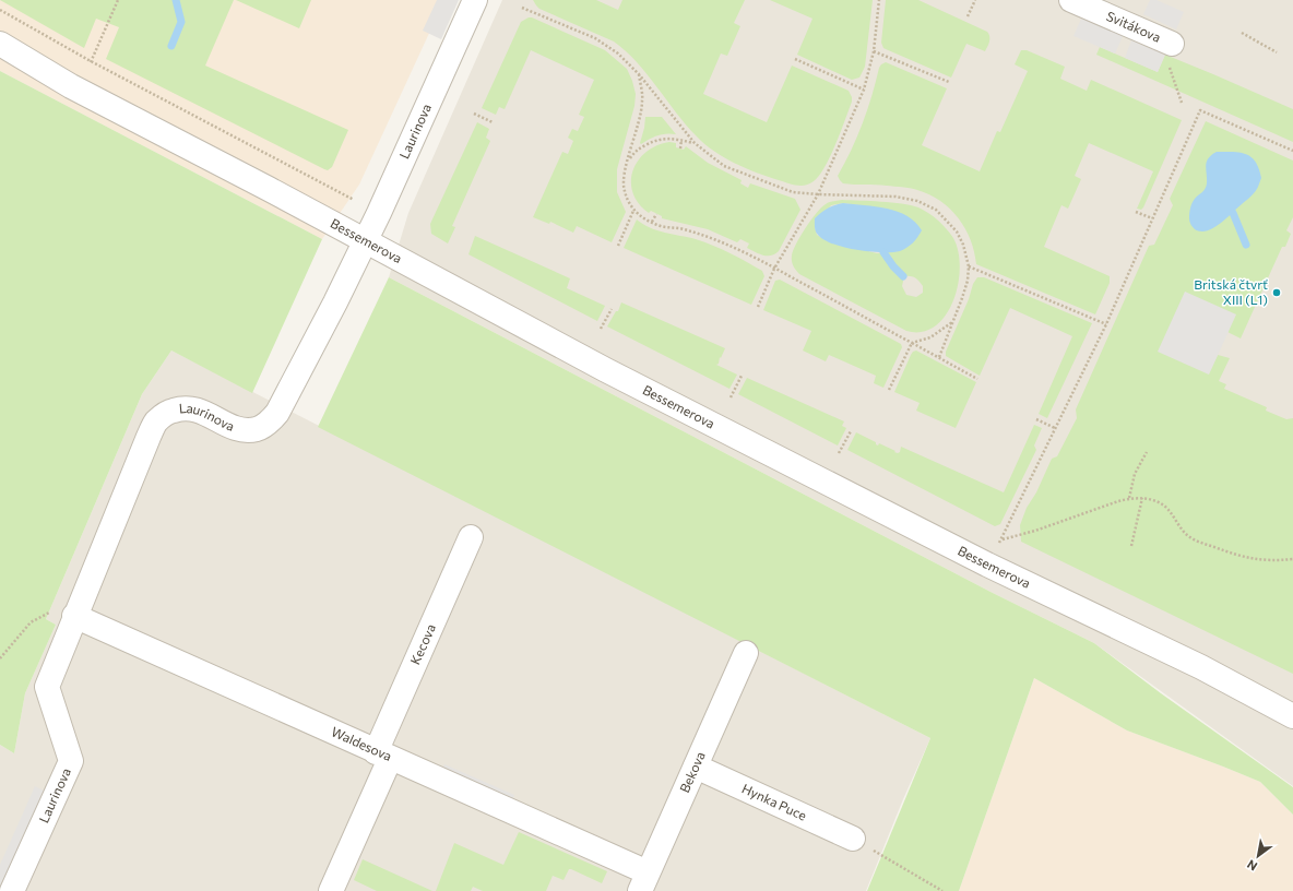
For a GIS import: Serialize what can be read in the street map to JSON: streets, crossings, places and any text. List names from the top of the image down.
{
  "streets": {
    "street": [
      "Svitákova",
      "Laurinova",
      "Bessemerova",
      "Kecova",
      "Waldesova",
      "Bekova",
      "Hynka Puce"
    ]
  },
  "crossings": [
    ["Laurinova", "Bessemerova"],
    ["Laurinova", "Waldesova"],
    ["Kecova", "Waldesova"],
    ["Waldesova", "Bekova"],
    ["Bekova", "Hynka Puce"]
  ],
  "places": ["Britská čtvrť XIII (L1)"],
  "north": "bottom left"
}
